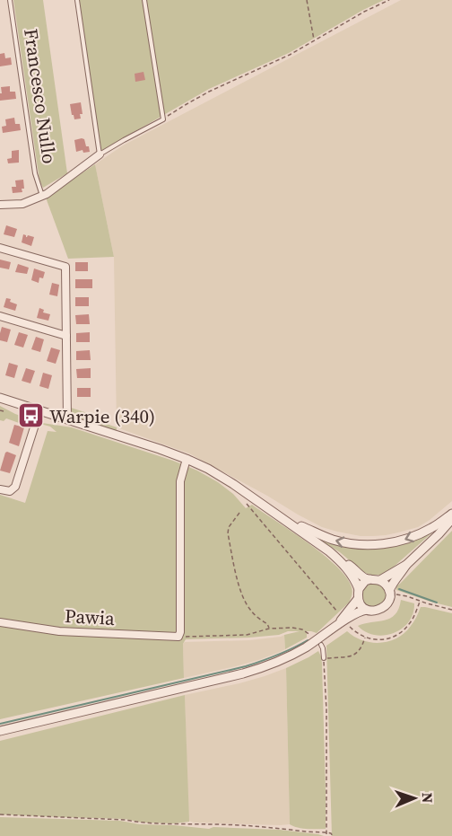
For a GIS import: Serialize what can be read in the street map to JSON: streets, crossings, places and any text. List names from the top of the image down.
{
  "streets": {
    "street": ["Pawia"],
    "lane": ["Francesco Nullo"]
  },
  "places": {
    "bus stop": ["Warpie (340)"]
  },
  "north": "right"
}
